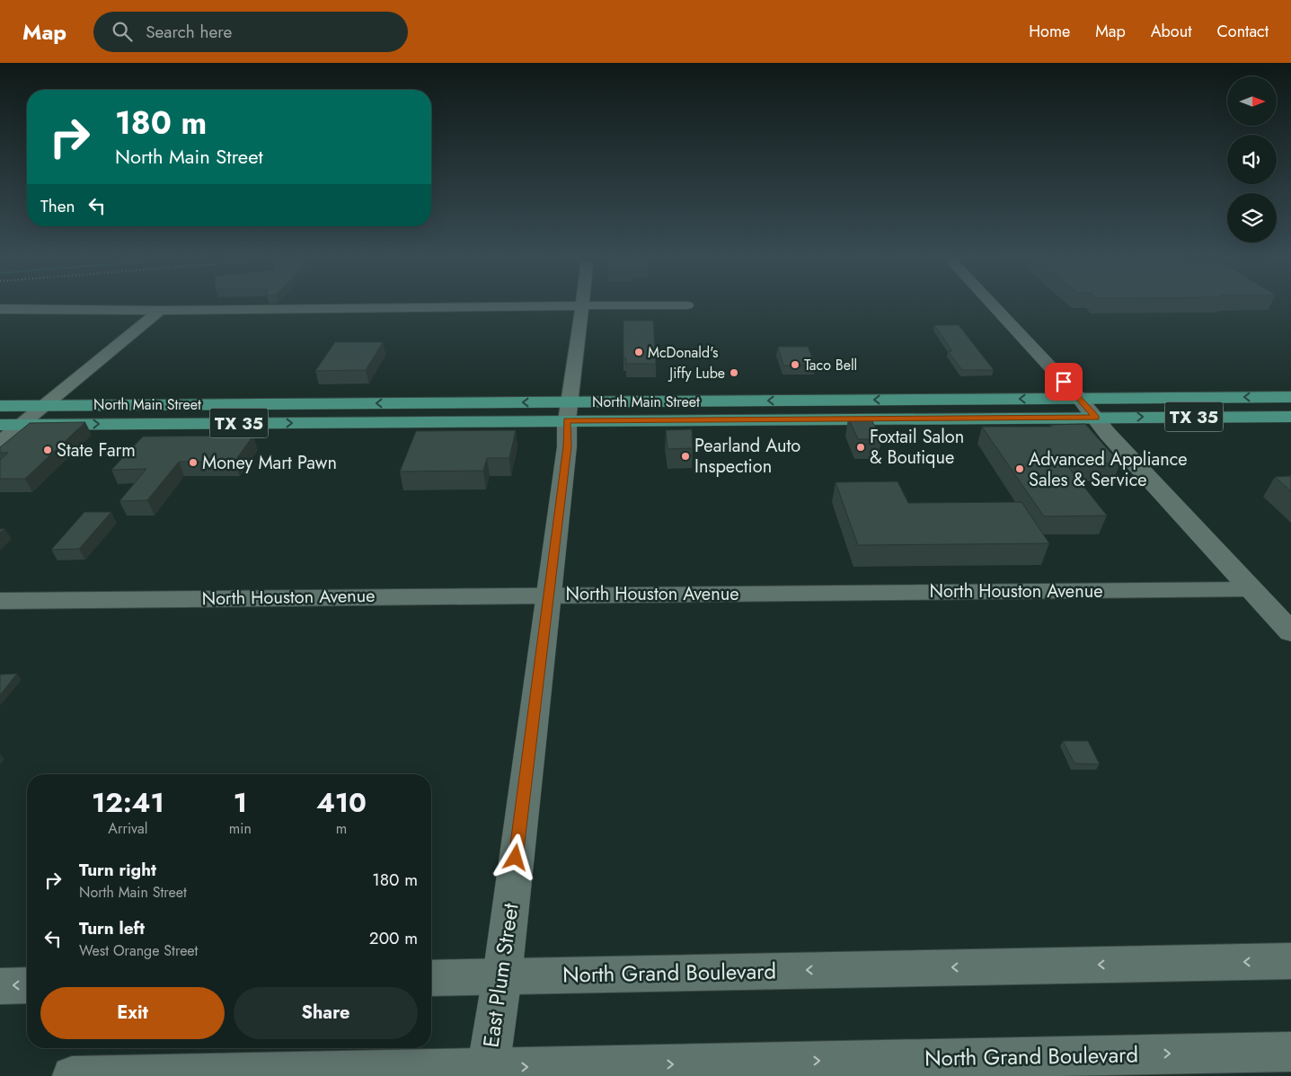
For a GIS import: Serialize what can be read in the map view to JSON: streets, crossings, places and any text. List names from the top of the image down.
{
  "streets": {
    "main road": ["North Main Street", "TX 35"],
    "street": ["North Houston Avenue", "North Grand Boulevard", "East Plum Street"]
  },
  "crossings": [
    ["North Main Street", "East Plum Street"],
    ["North Houston Avenue", "East Plum Street"],
    ["North Grand Boulevard", "East Plum Street"]
  ],
  "places": [
    "McDonald's",
    "Taco Bell",
    "Jiffy Lube",
    "Foxtail Salon & Boutique",
    "State Farm",
    "Pearland Auto Inspection",
    "Money Mart Pawn",
    "Advanced Appliance Sales & Service"
  ],
  "north": "right",
  "page": {
    "header": "Map",
    "search": "Search here",
    "nav": [
      "Home",
      "Map",
      "About",
      "Contact"
    ],
    "turn": ["180 m", "North Main Street"],
    "then": "Then",
    "eta": [
      "12:41",
      "Arrival",
      "1",
      "min",
      "410",
      "m"
    ],
    "list": [
      {
        "name": "Turn right",
        "note": "North Main Street",
        "value": "180 m"
      },
      {
        "name": "Turn left",
        "note": "West Orange Street",
        "value": "200 m"
      }
    ],
    "buttons": ["Exit", "Share"]
  }
}
